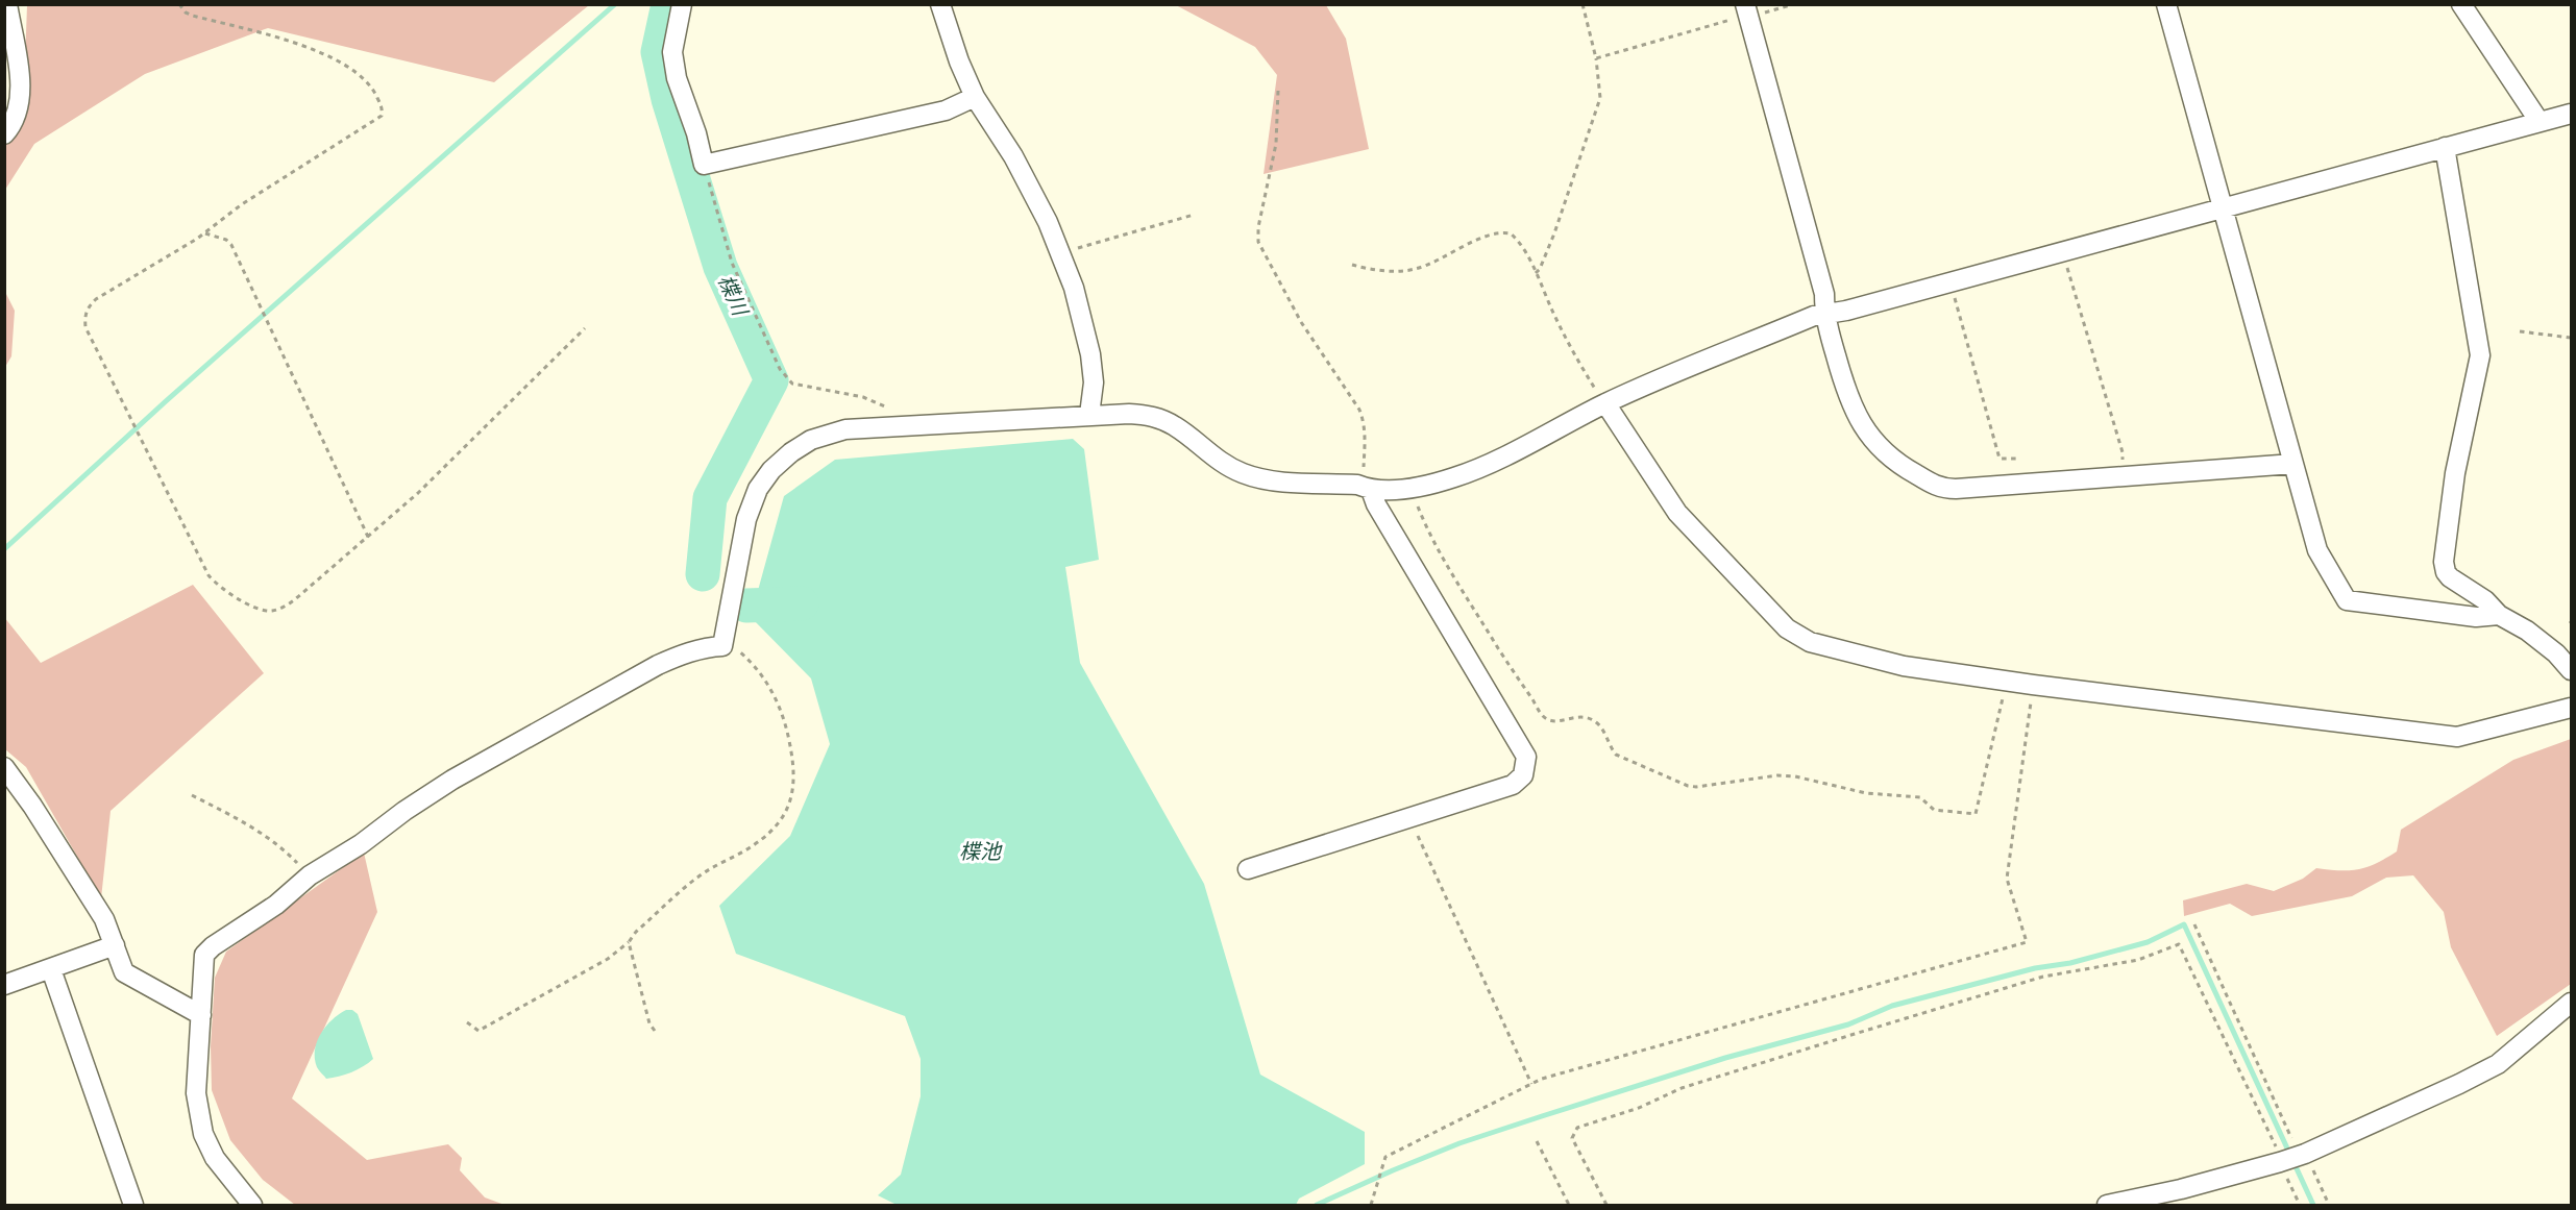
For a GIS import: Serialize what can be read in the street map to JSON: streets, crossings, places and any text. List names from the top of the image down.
{
  "water": ["楪川", "楪池"]
}
